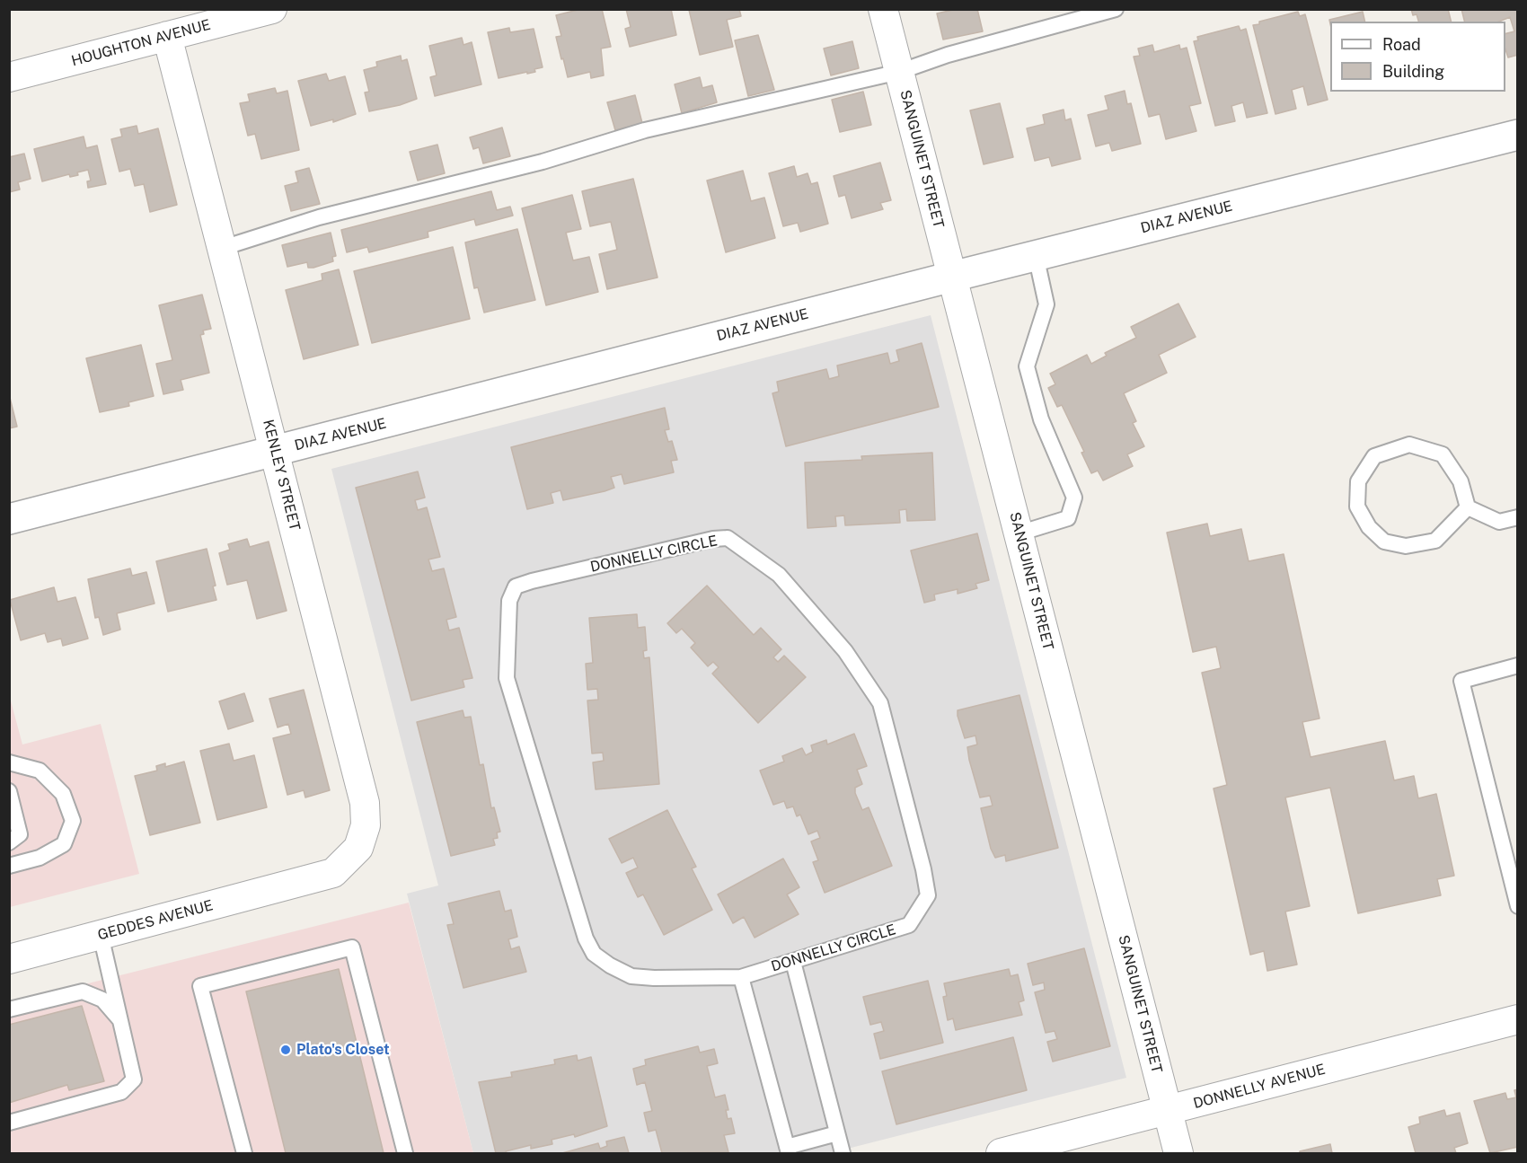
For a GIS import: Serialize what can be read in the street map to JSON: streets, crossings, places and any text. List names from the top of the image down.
{
  "streets": {
    "street": [
      "HOUGHTON AVENUE",
      "SANGUINET STREET",
      "DIAZ AVENUE",
      "KENLEY STREET",
      "GEDDES AVENUE",
      "DONNELLY AVENUE"
    ],
    "lane": ["DONNELLY CIRCLE"]
  },
  "crossings": [
    ["HOUGHTON AVENUE", "KENLEY STREET"],
    ["SANGUINET STREET", "DIAZ AVENUE"],
    ["SANGUINET STREET", "DONNELLY AVENUE"],
    ["DIAZ AVENUE", "KENLEY STREET"],
    ["KENLEY STREET", "GEDDES AVENUE"]
  ],
  "places": ["Plato's Closet"],
  "legend": ["Road", "Building"]
}
